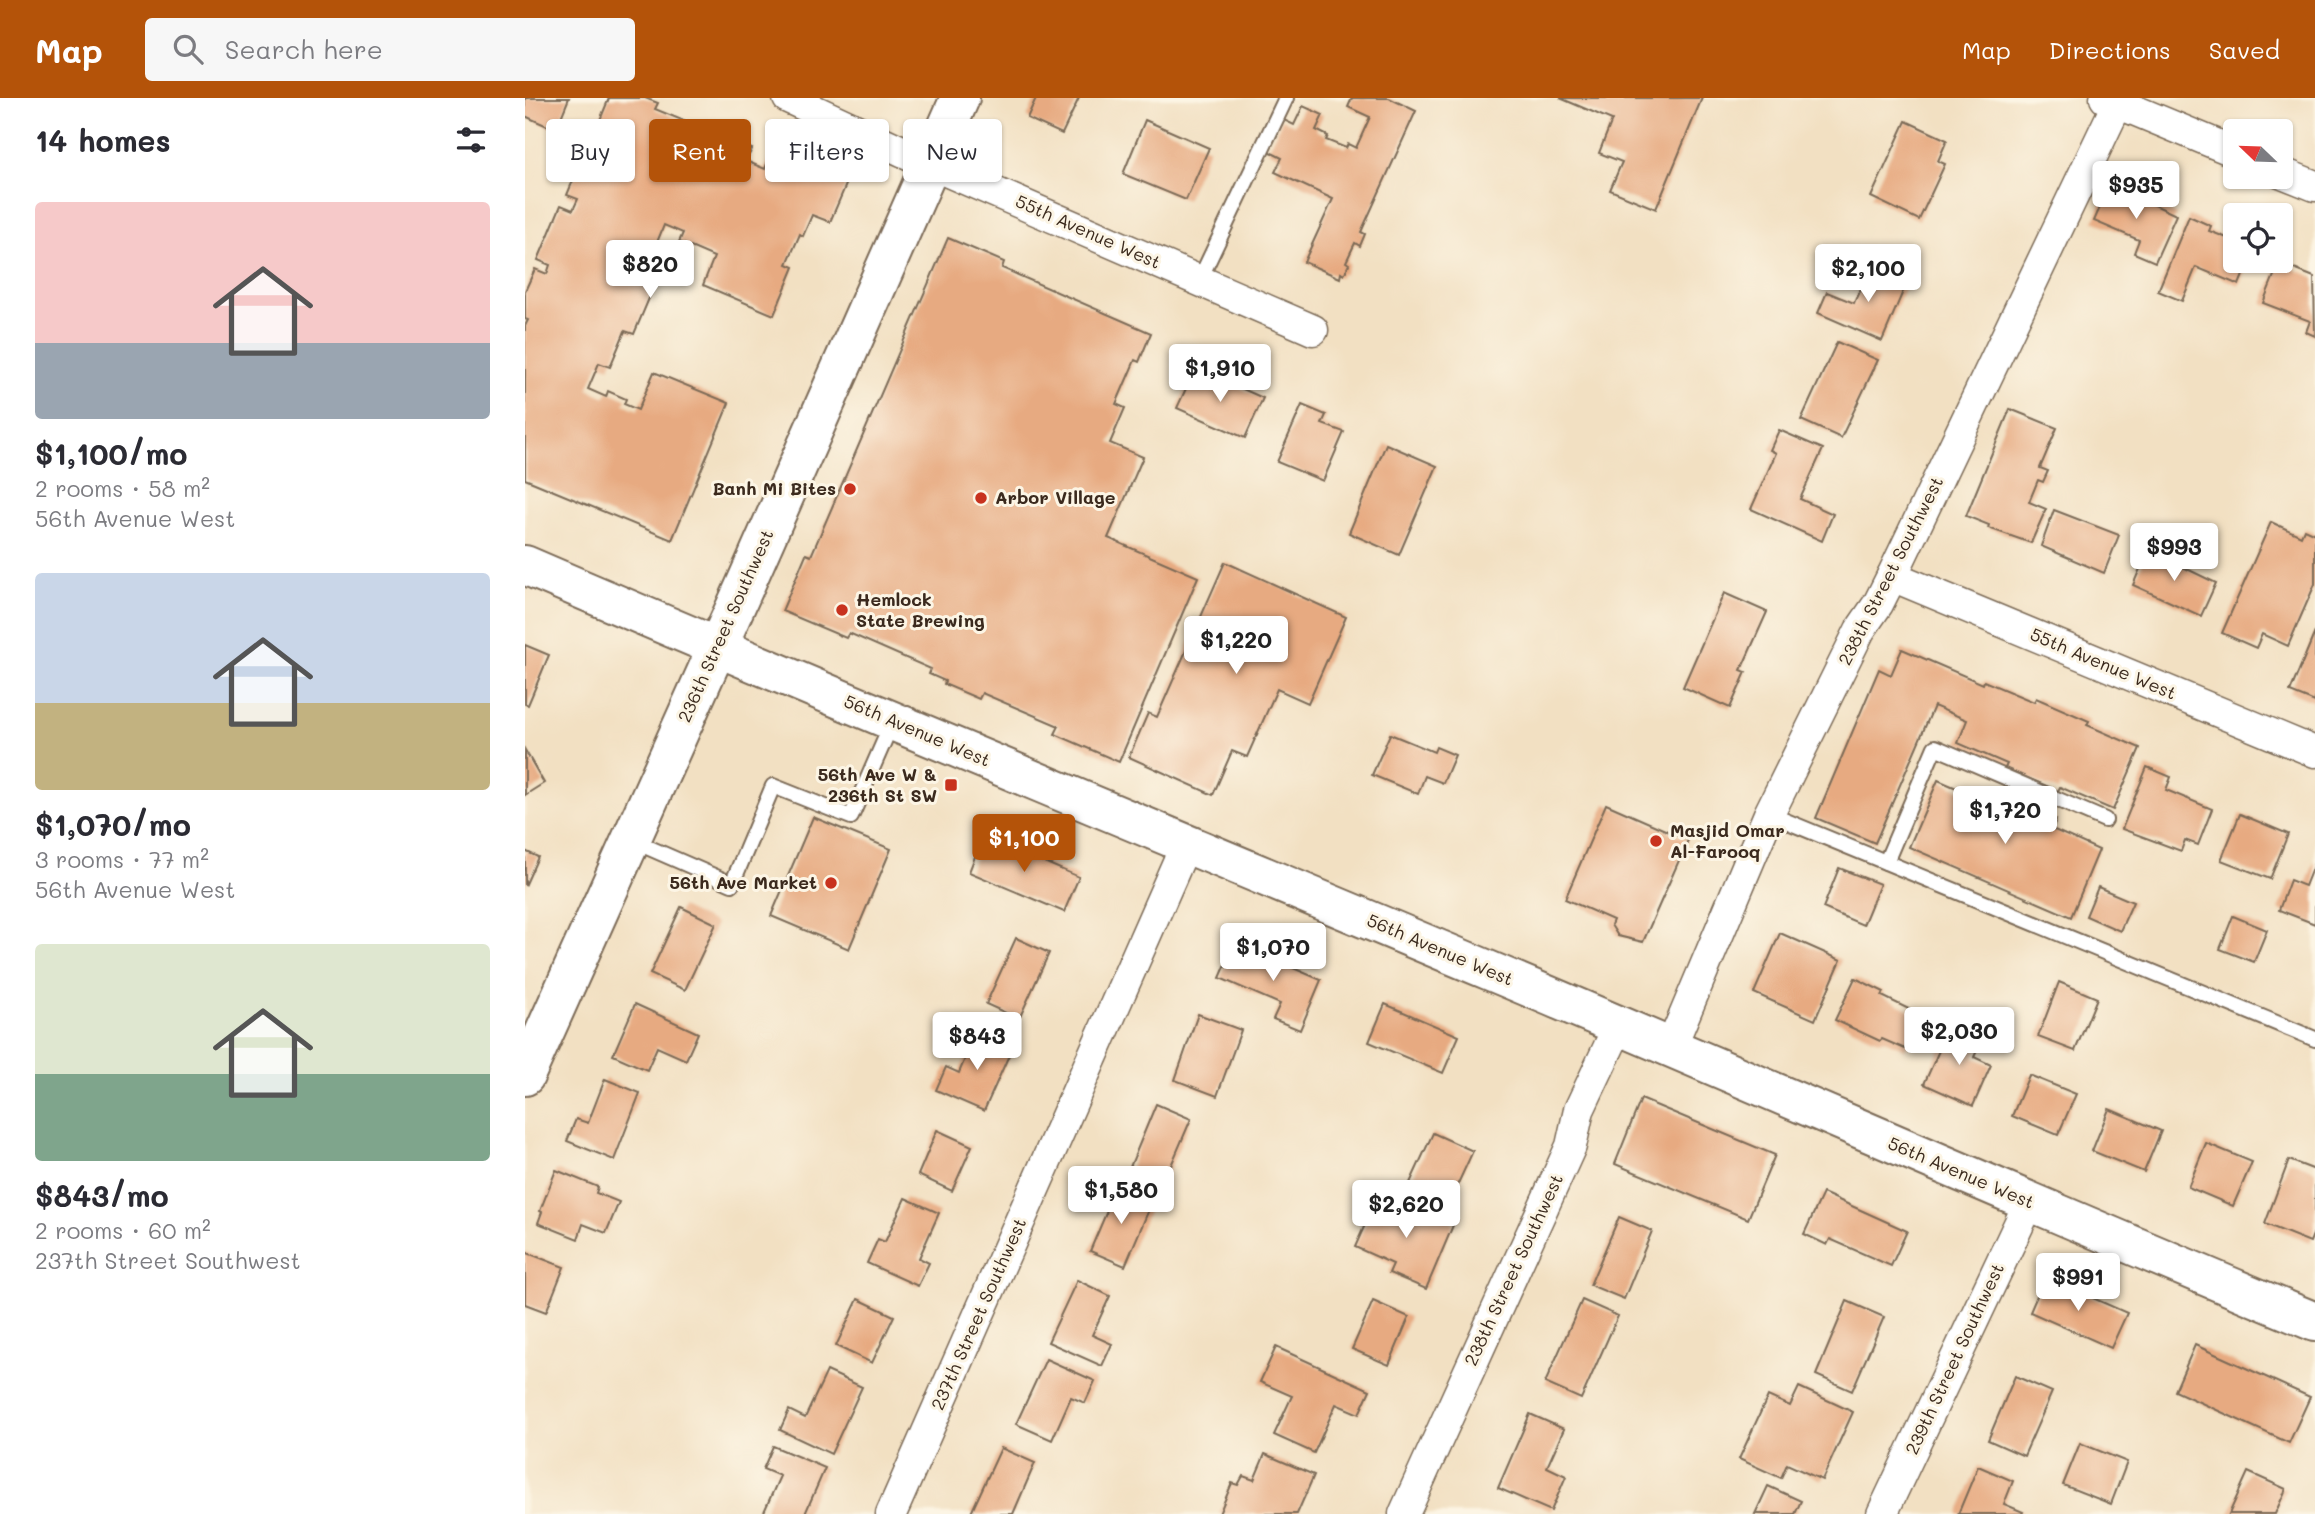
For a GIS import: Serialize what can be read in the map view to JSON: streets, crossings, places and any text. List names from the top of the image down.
{
  "streets": {
    "main road": ["236th Street Southwest", "56th Avenue West"],
    "street": [
      "55th Avenue West",
      "238th Street Southwest",
      "237th Street Southwest",
      "239th Street Southwest"
    ]
  },
  "crossings": [
    ["55th Avenue West", "238th Street Southwest"],
    ["238th Street Southwest", "56th Avenue West"],
    ["236th Street Southwest", "56th Avenue West"],
    ["56th Avenue West", "237th Street Southwest"],
    ["56th Avenue West", "239th Street Southwest"]
  ],
  "places": {
    "other": [
      "Banh Mi Bites",
      "Arbor Village",
      "Hemlock State Brewing",
      "Masjid Omar Al-Farooq",
      "56th Ave Market"
    ],
    "transit": ["56th Ave W & 236th St SW"]
  },
  "north": "top left",
  "page": {
    "header": "Map",
    "search": "Search here",
    "nav": ["Map", "Directions", "Saved"],
    "heading": "14 homes",
    "chip": [
      "Buy",
      "Rent",
      "Filters",
      "New"
    ],
    "price": [
      "$935",
      "$820",
      "$2,100",
      "$1,910",
      "$993",
      "$1,220",
      "$1,720",
      "$1,100",
      "$1,070",
      "$2,030",
      "$843",
      "$1,580",
      "$2,620",
      "$991"
    ],
    "list": [
      {
        "name": "$1,100/mo",
        "note": "2 rooms · 58 m² · 56th Avenue West"
      },
      {
        "name": "$1,070/mo",
        "note": "3 rooms · 77 m² · 56th Avenue West"
      },
      {
        "name": "$843/mo",
        "note": "2 rooms · 60 m² · 237th Street Southwest"
      }
    ]
  }
}
